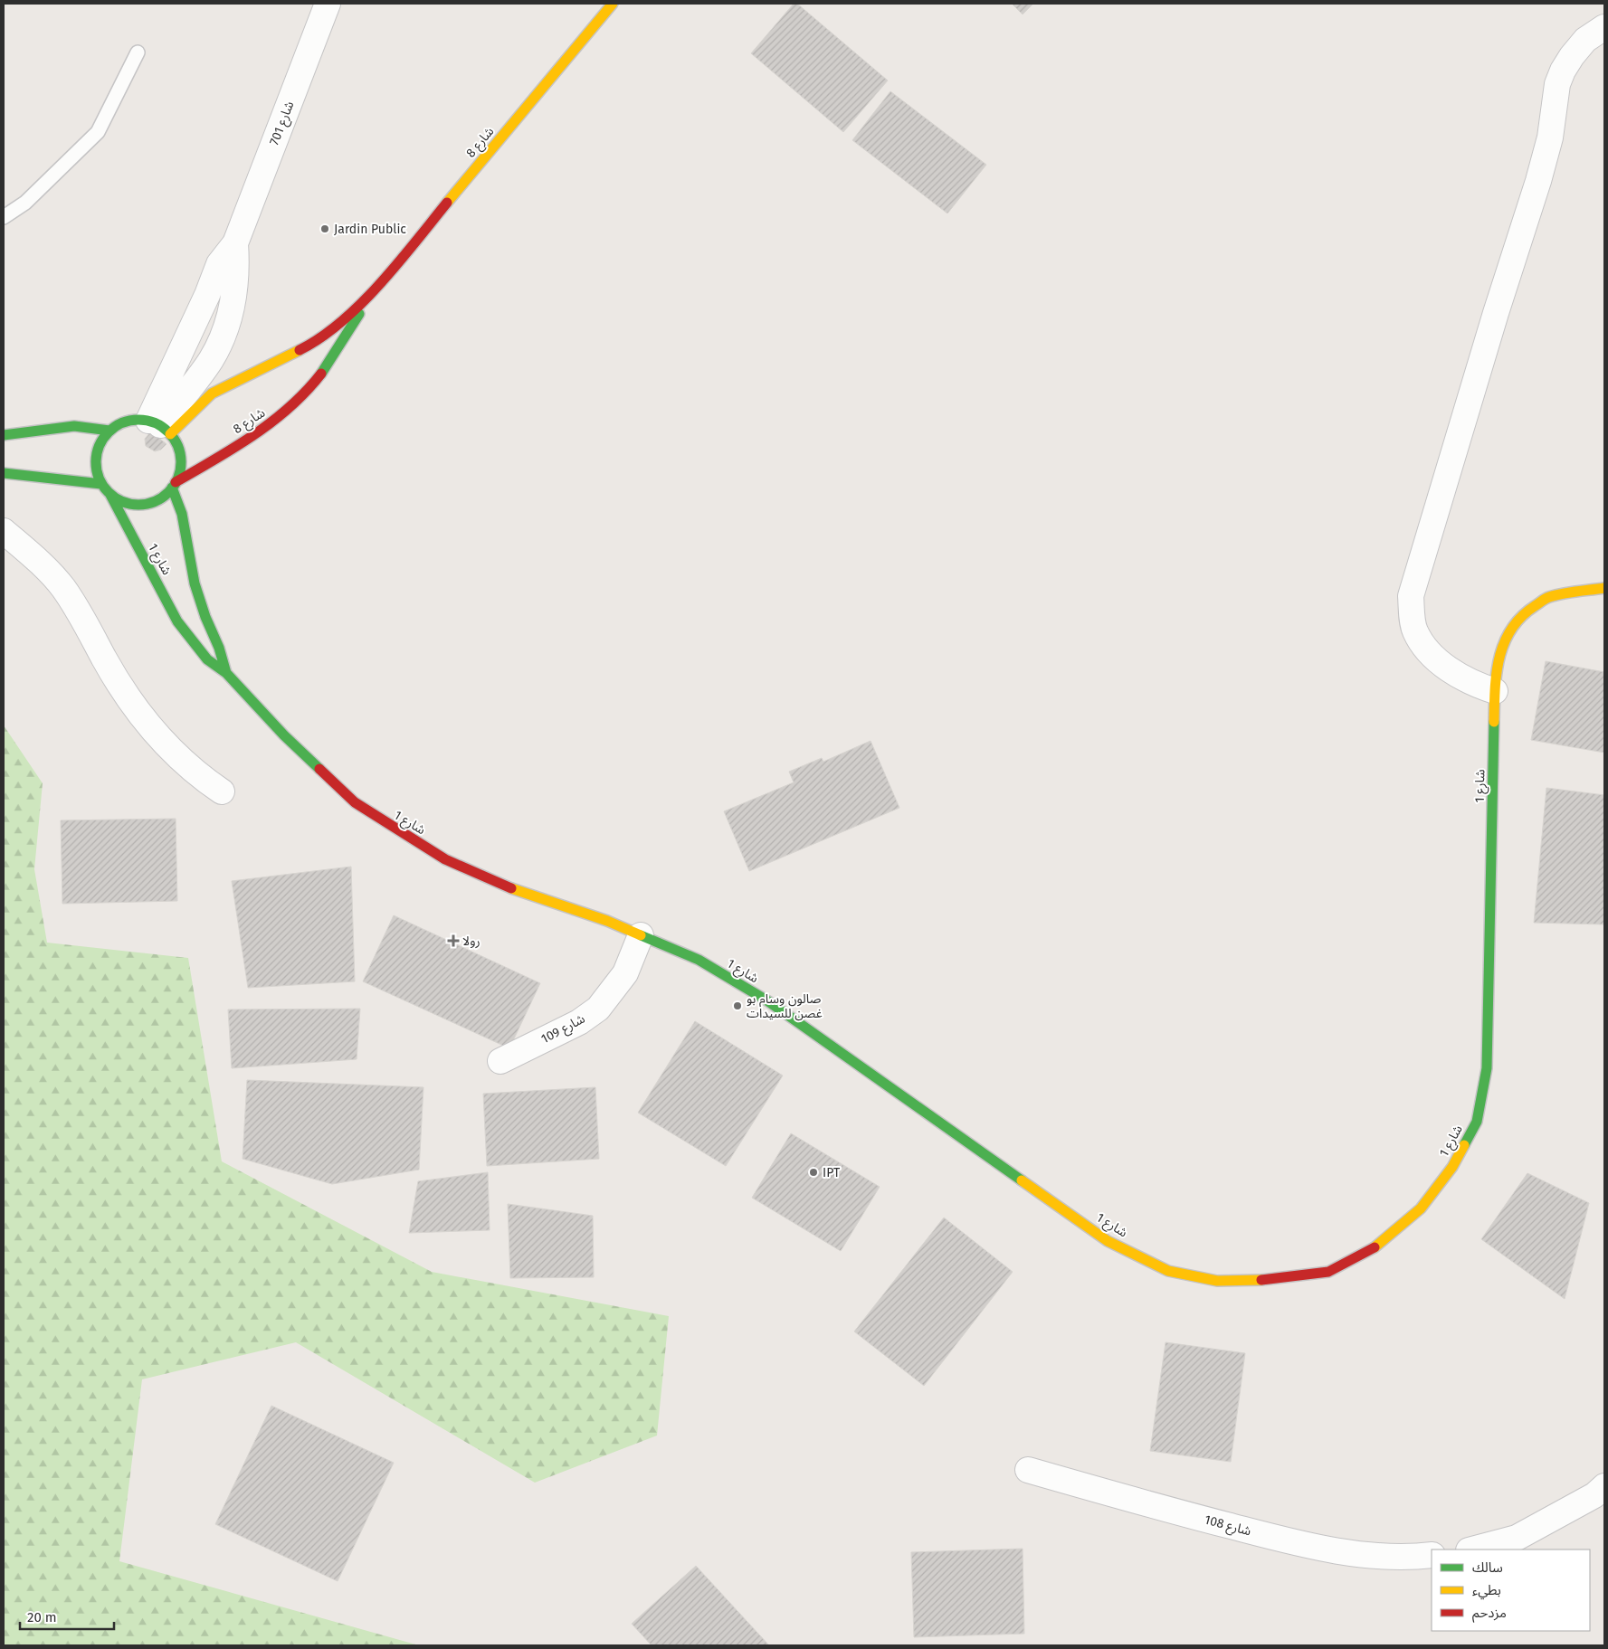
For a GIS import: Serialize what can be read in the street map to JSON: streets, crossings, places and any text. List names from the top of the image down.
{
  "streets": {
    "main road": ["شارع 8", "شارع 1"],
    "street": ["شارع 701", "شارع 109", "شارع 108"]
  },
  "crossings": [
    ["شارع 701", "شارع 8"],
    ["شارع 701", "شارع 1"],
    ["شارع 8", "شارع 1"],
    ["شارع 1", "شارع 109"]
  ],
  "places": {
    "other": ["Jardin Public", "صالون وسام بو غصن للسيدات", "IPT"],
    "health": ["رولا"]
  },
  "legend": ["سالك", "بطيء", "مزدحم"],
  "scale_bar": "20 m"
}
